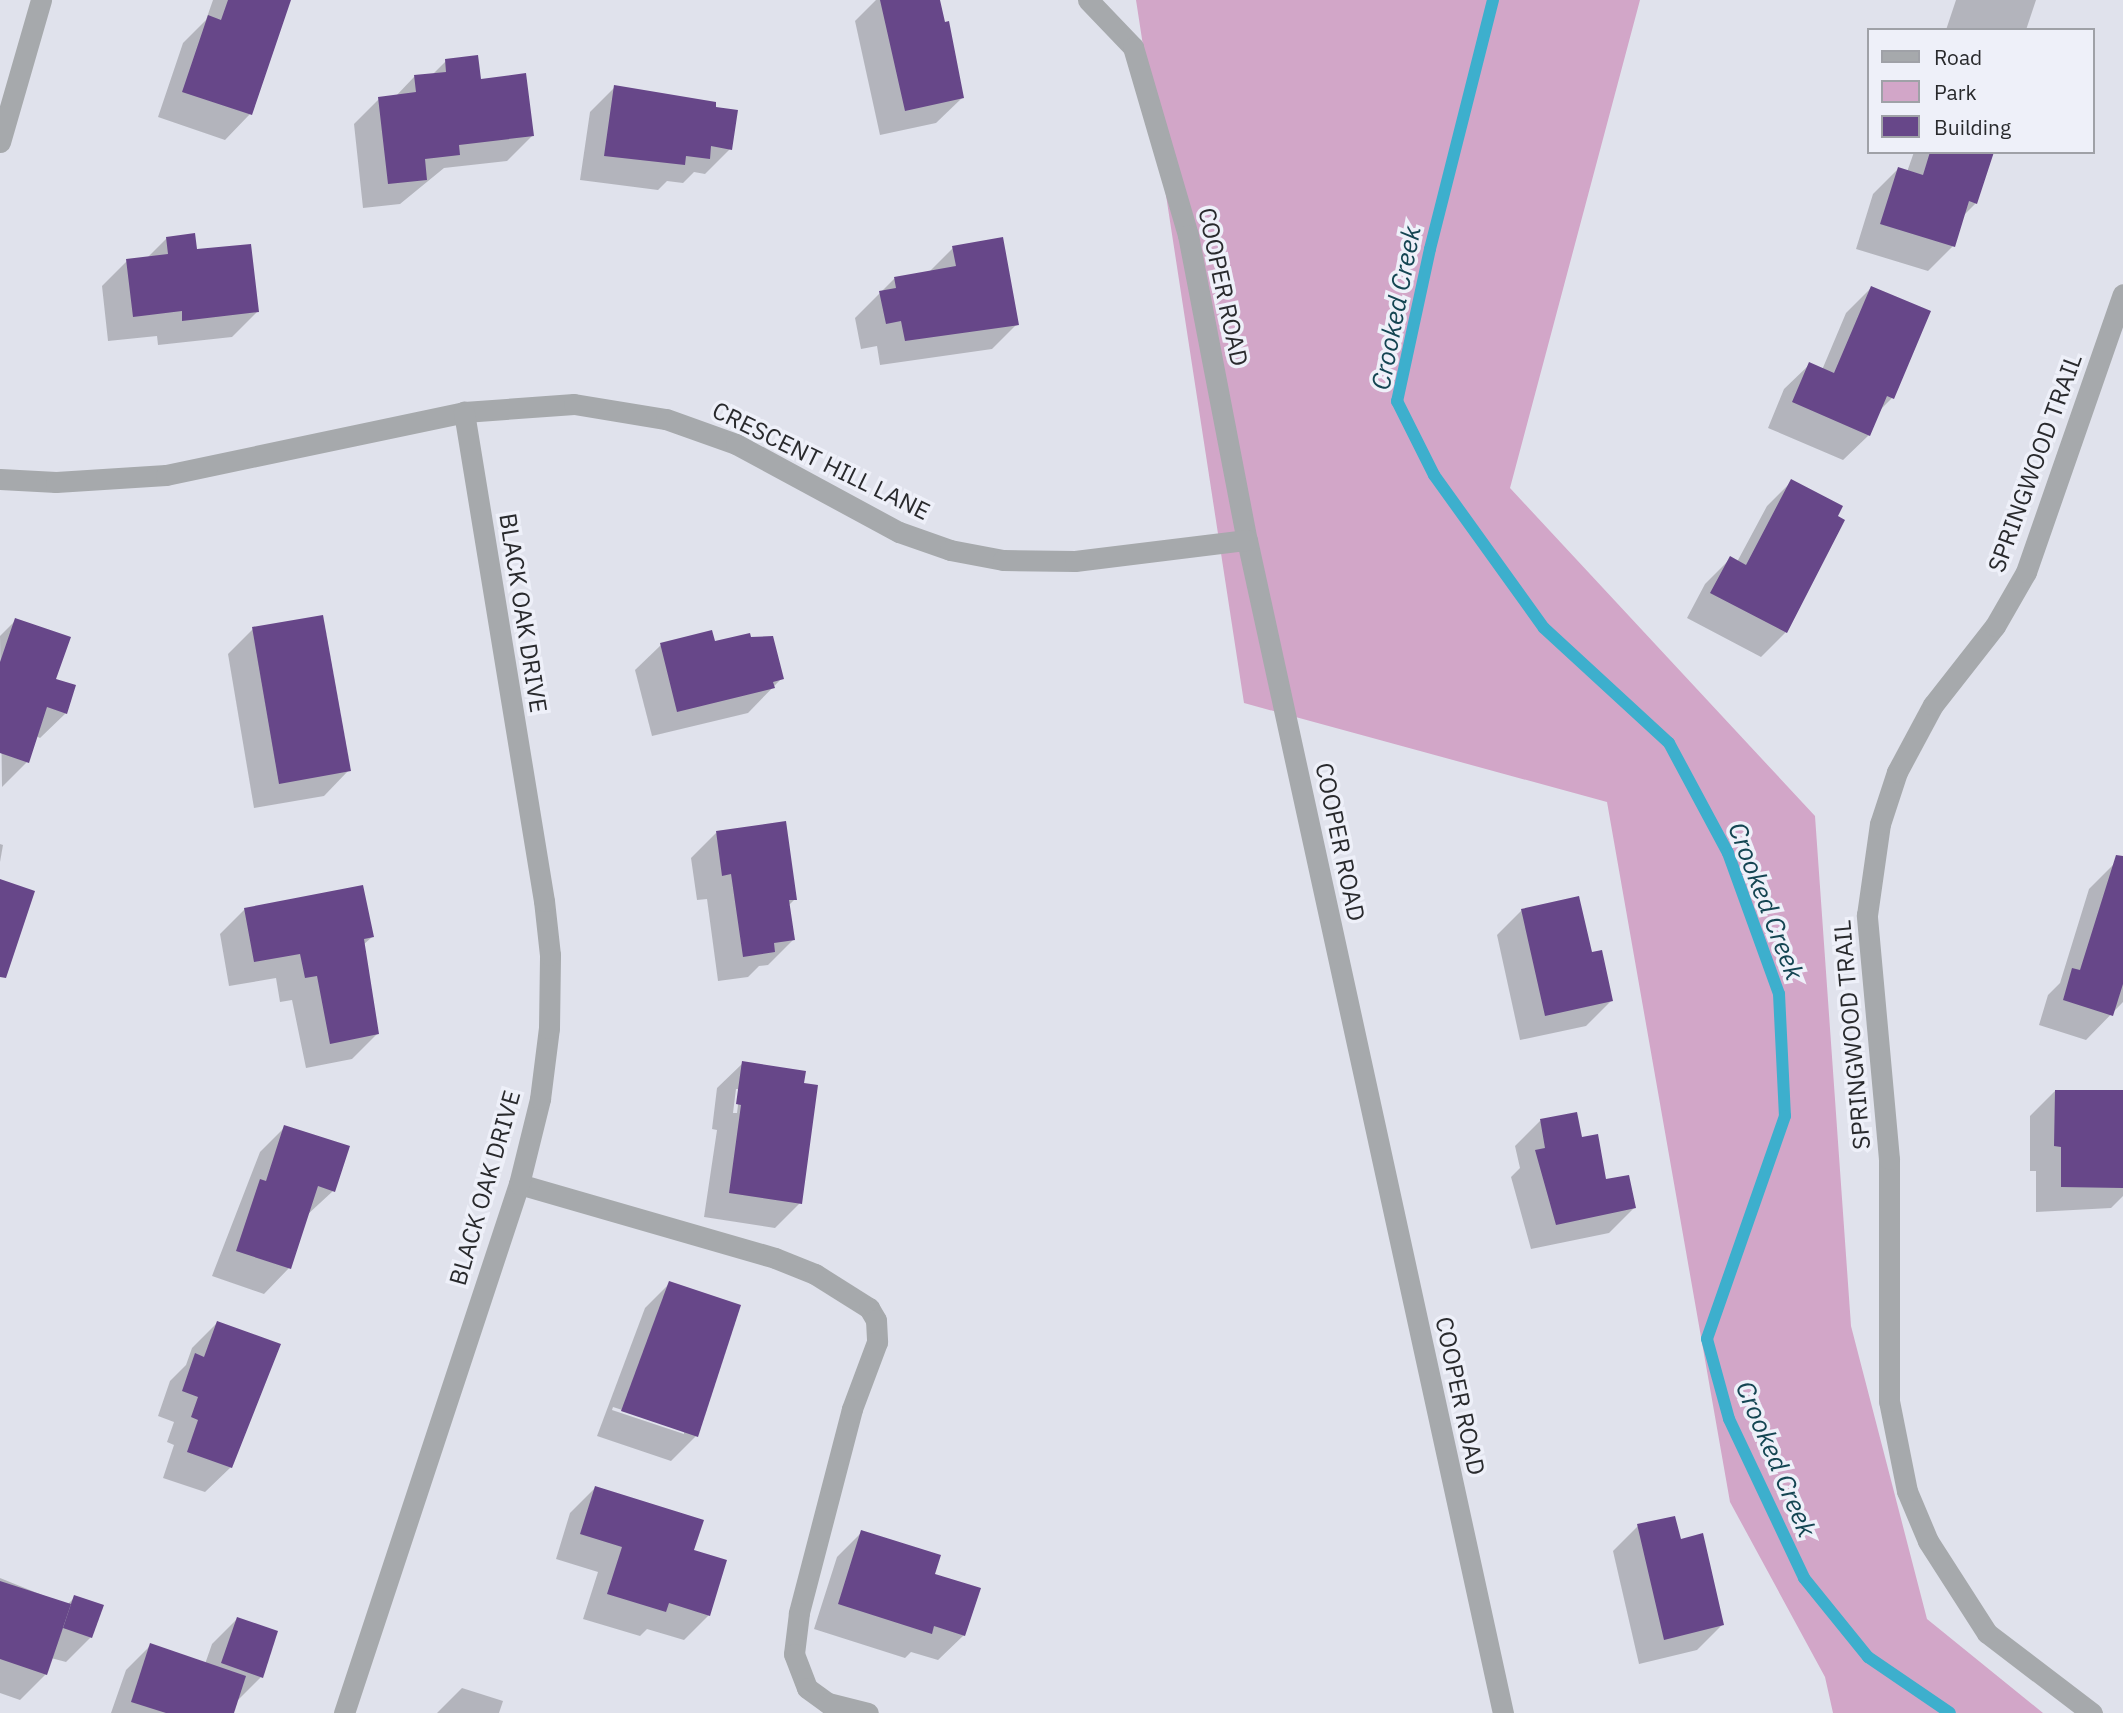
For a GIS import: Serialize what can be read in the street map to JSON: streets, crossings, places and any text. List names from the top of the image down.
{
  "streets": {
    "street": [
      "COOPER ROAD",
      "CRESCENT HILL LANE",
      "SPRINGWOOD TRAIL",
      "BLACK OAK DRIVE"
    ]
  },
  "crossings": [
    ["COOPER ROAD", "CRESCENT HILL LANE"],
    ["CRESCENT HILL LANE", "BLACK OAK DRIVE"]
  ],
  "water": ["Crooked Creek"],
  "legend": ["Road", "Park", "Building"]
}
